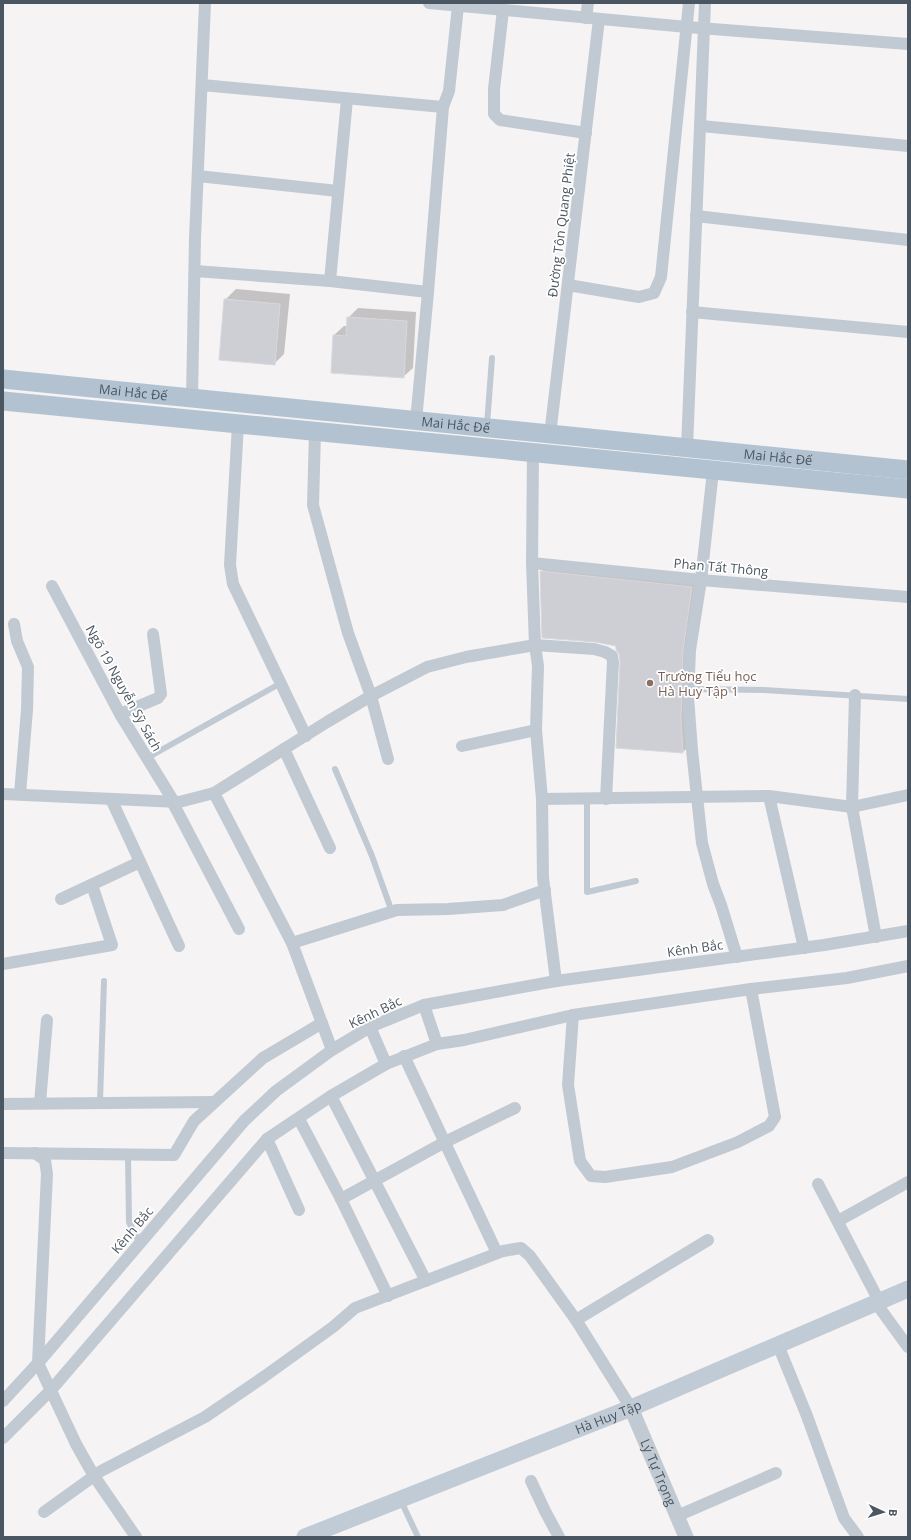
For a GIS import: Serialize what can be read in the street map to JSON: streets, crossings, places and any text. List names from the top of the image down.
{
  "streets": {
    "main road": ["Mai Hắc Đế", "Hà Huy Tập"],
    "street": [
      "Đường Tôn Quang Phiệt",
      "Phan Tất Thông",
      "Ngõ 19 Nguyễn Sỹ Sách",
      "Kênh Bắc",
      "Lý Tự Trọng"
    ]
  },
  "crossings": [
    ["Đường Tôn Quang Phiệt", "Mai Hắc Đế"],
    ["Hà Huy Tập", "Lý Tự Trọng"]
  ],
  "places": ["Trường Tiểu học Hà Huy Tập 1"],
  "north": "right"
}
